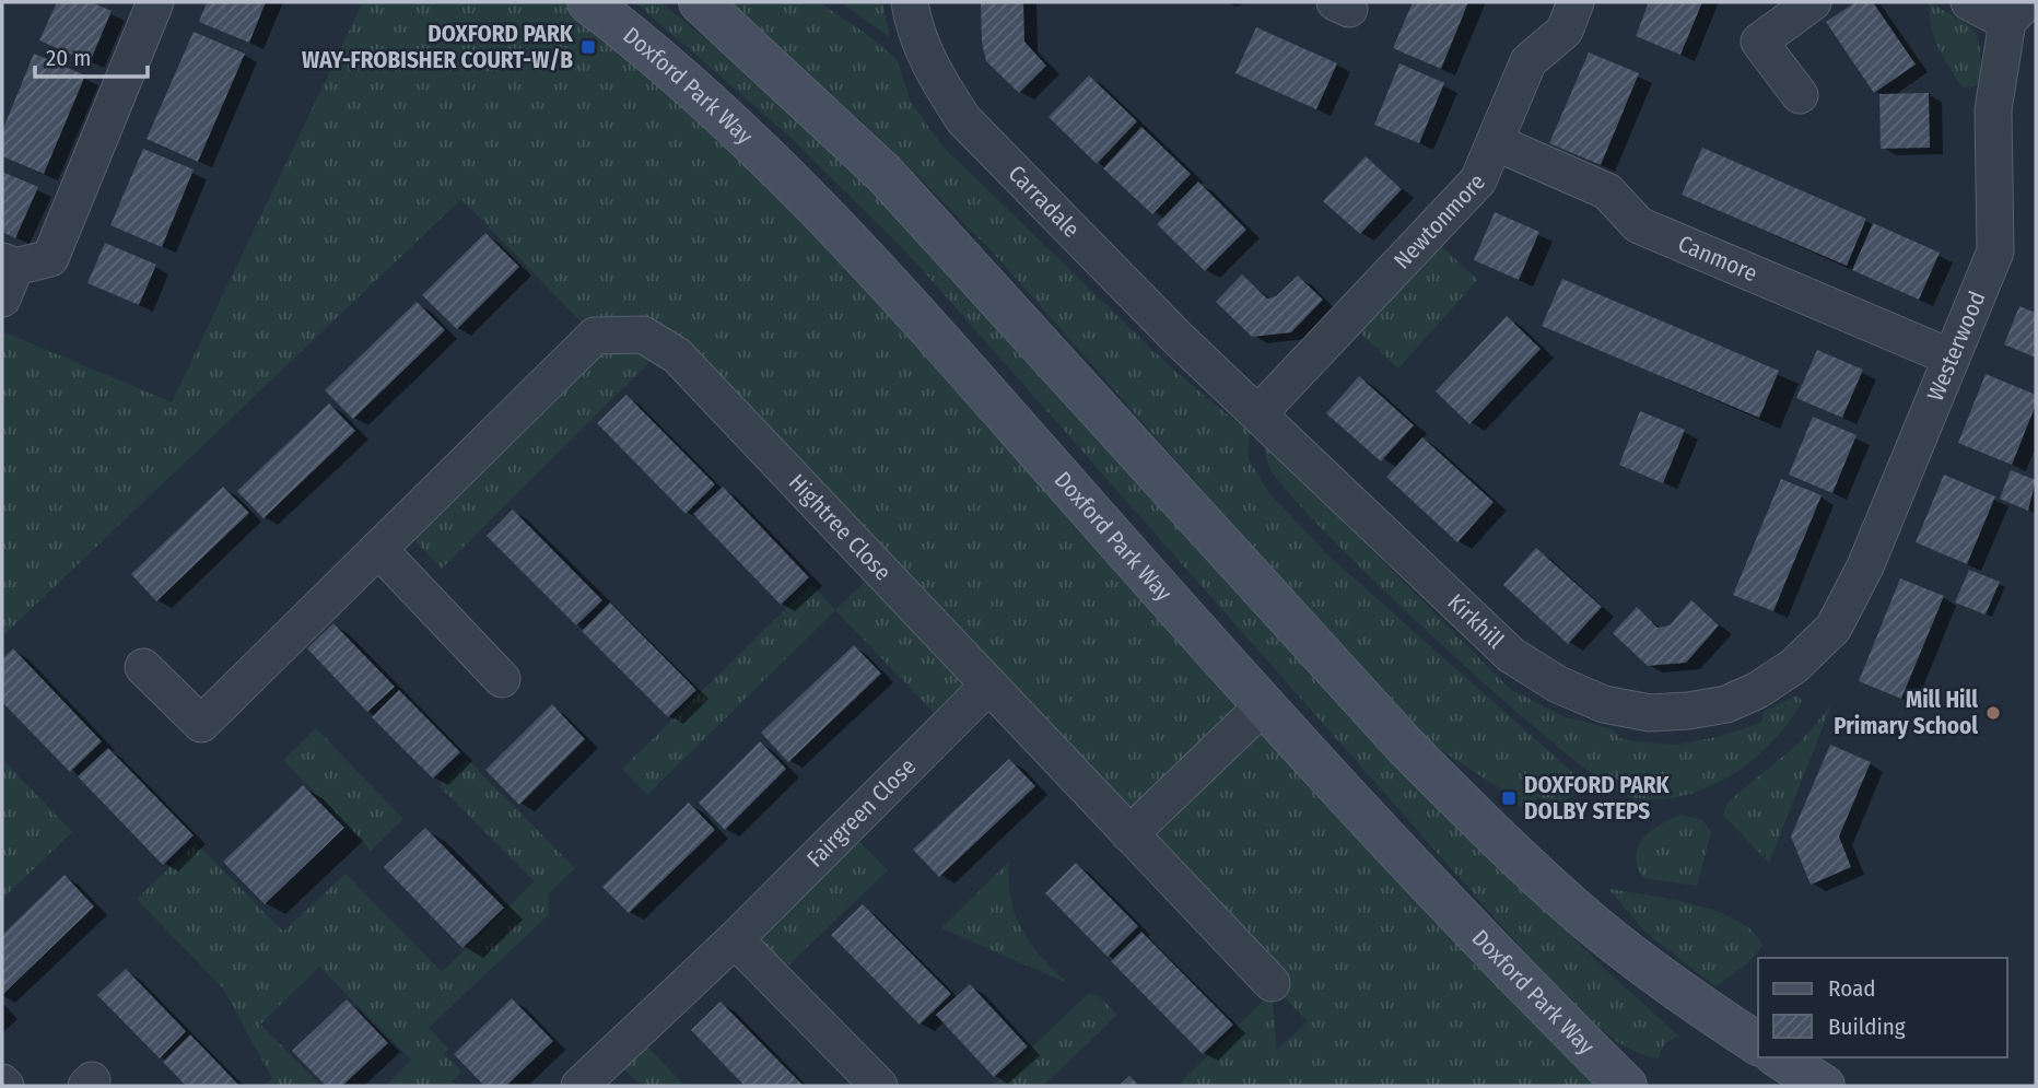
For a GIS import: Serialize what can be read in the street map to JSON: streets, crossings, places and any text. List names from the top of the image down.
{
  "streets": {
    "main road": ["Doxford Park Way"],
    "street": [
      "Carradale",
      "Newtonmore",
      "Canmore",
      "Westerwood",
      "Hightree Close",
      "Kirkhill",
      "Fairgreen Close"
    ]
  },
  "crossings": [
    ["Carradale", "Kirkhill"],
    ["Newtonmore", "Canmore"],
    ["Newtonmore", "Kirkhill"],
    ["Canmore", "Westerwood"],
    ["Westerwood", "Kirkhill"],
    ["Hightree Close", "Fairgreen Close"]
  ],
  "places": {
    "transit": ["DOXFORD PARK WAY-FROBISHER COURT-W/B", "DOXFORD PARK DOLBY STEPS"],
    "other": ["Mill Hill Primary School"]
  },
  "legend": ["Road", "Building"],
  "scale_bar": "20 m"
}
